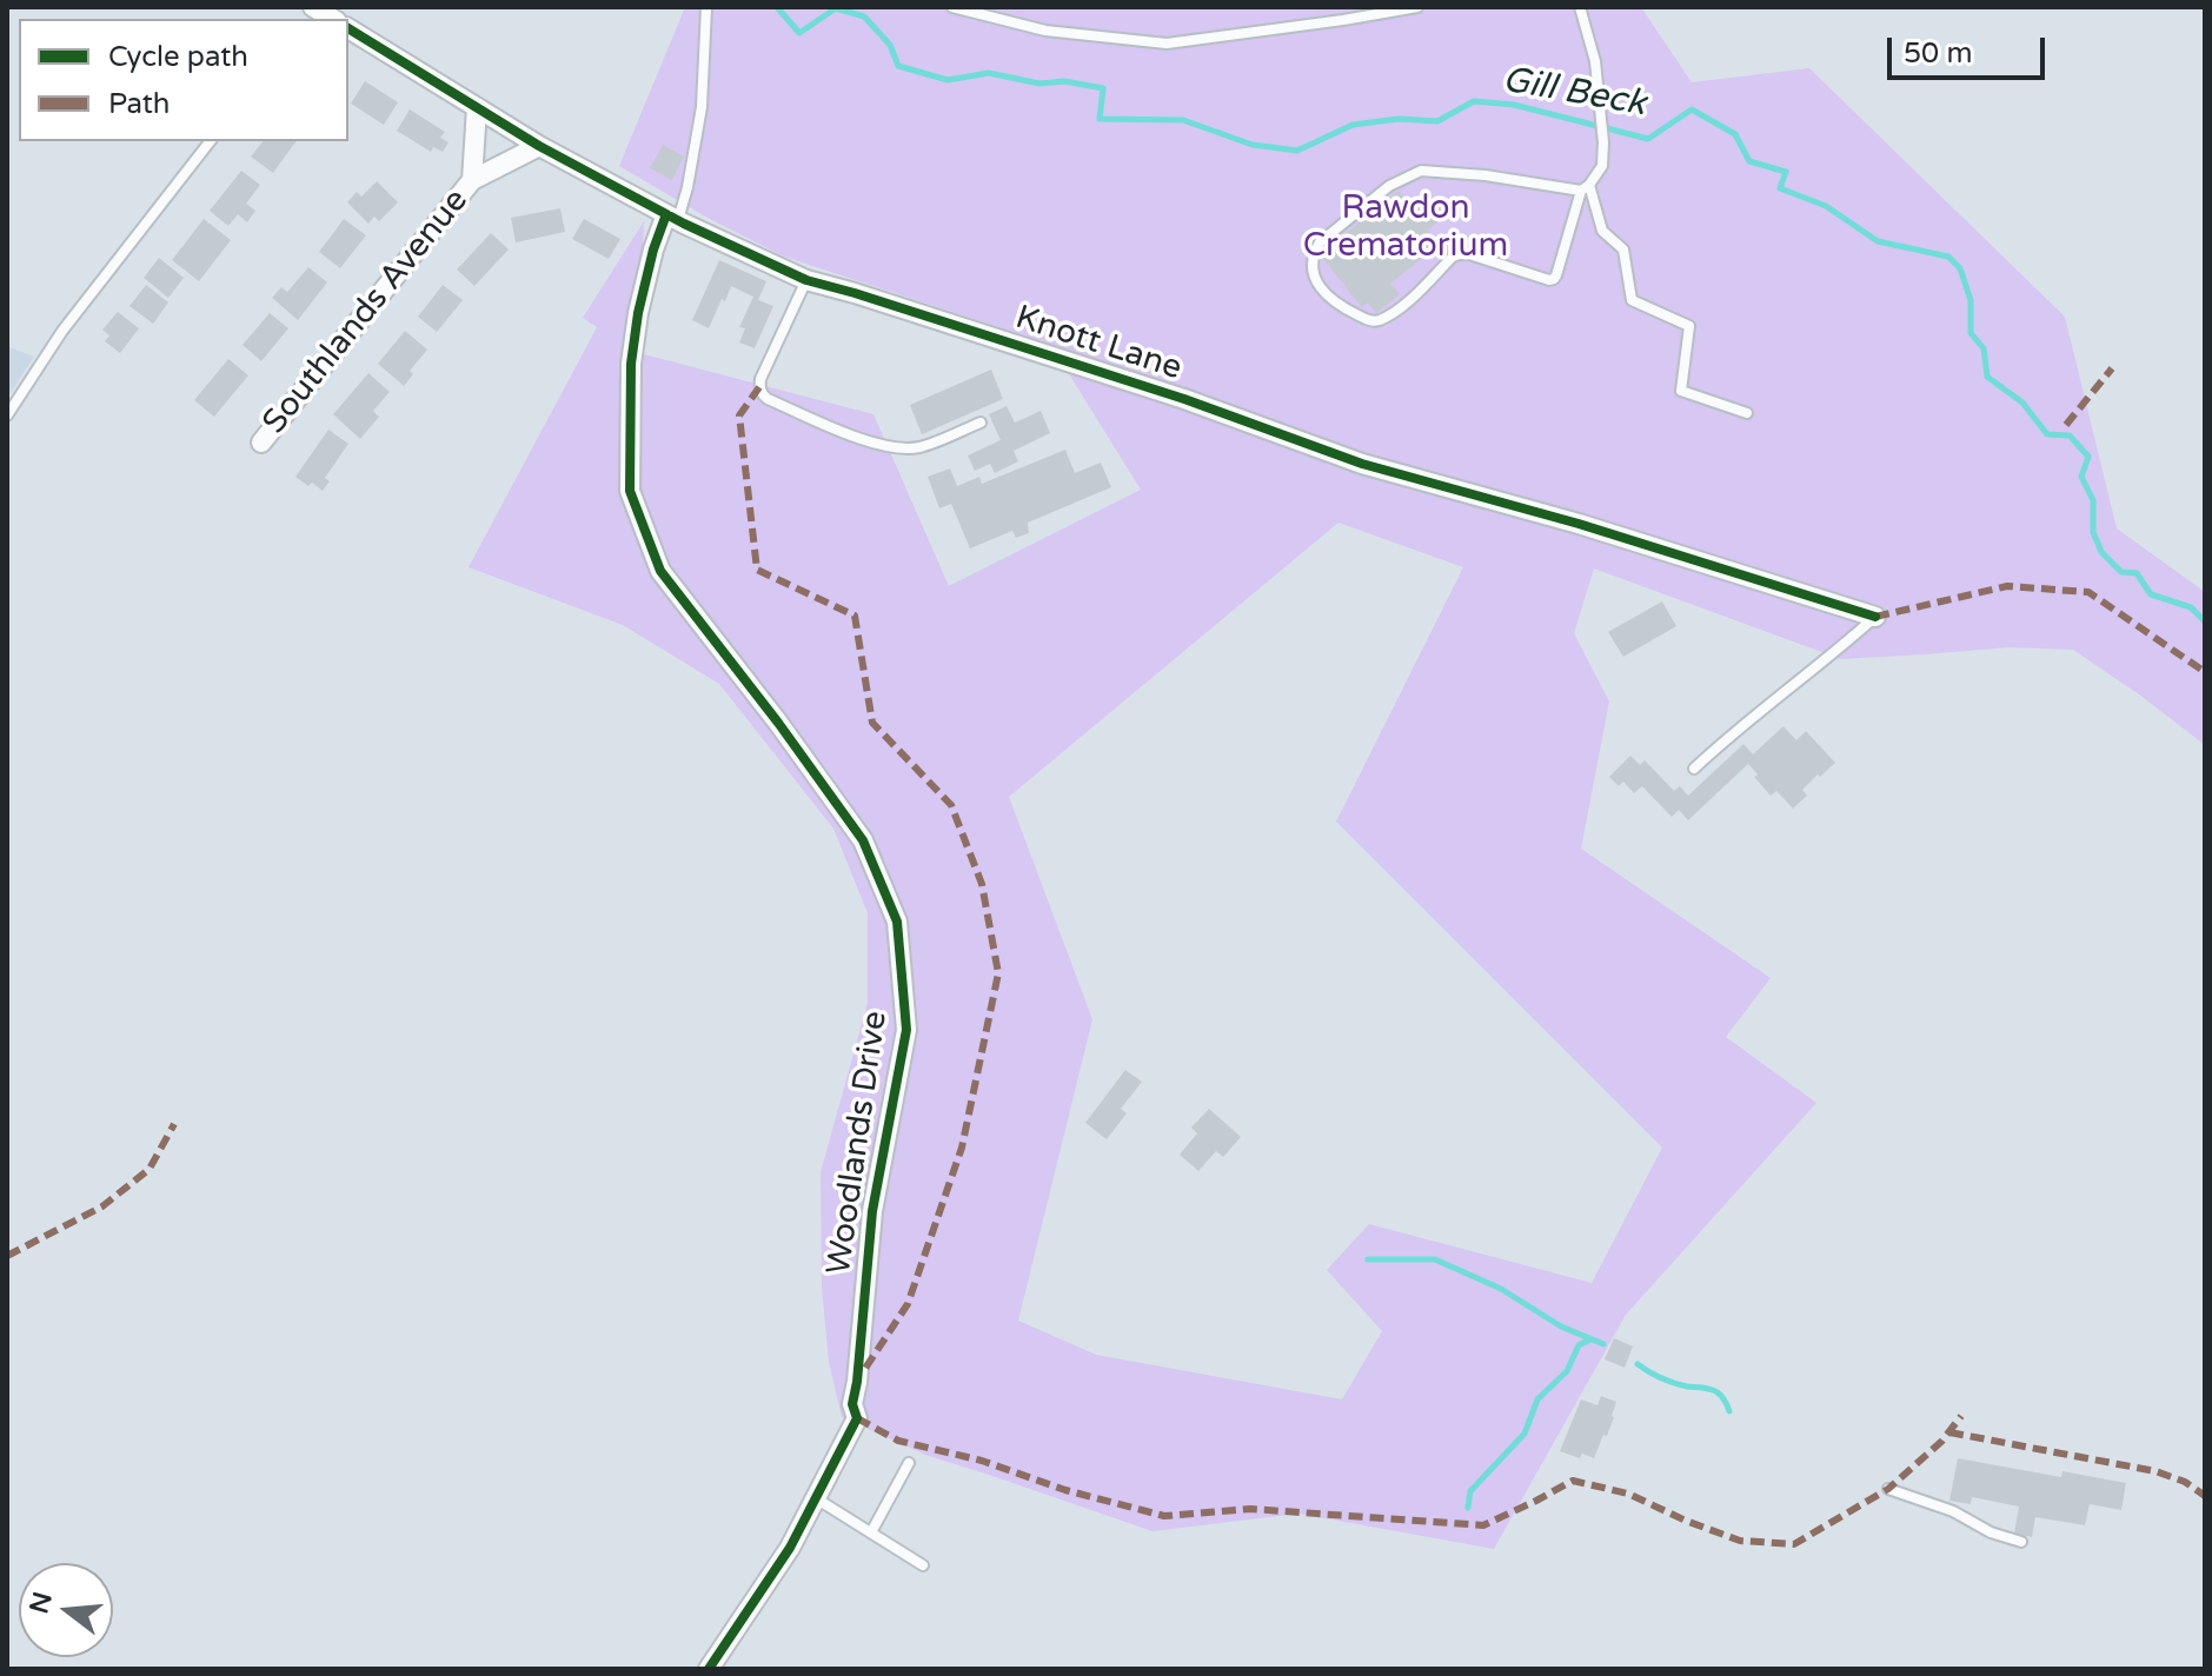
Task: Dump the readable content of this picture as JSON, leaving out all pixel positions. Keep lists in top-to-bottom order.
{
  "streets": {
    "street": ["Southlands Avenue", "Knott Lane", "Woodlands Drive"]
  },
  "crossings": [
    ["Southlands Avenue", "Knott Lane"],
    ["Knott Lane", "Woodlands Drive"]
  ],
  "water": ["Gill Beck"],
  "parks": ["Rawdon Crematorium"],
  "legend": ["Cycle path", "Path"],
  "scale_bar": "50 m",
  "north": "left"
}
